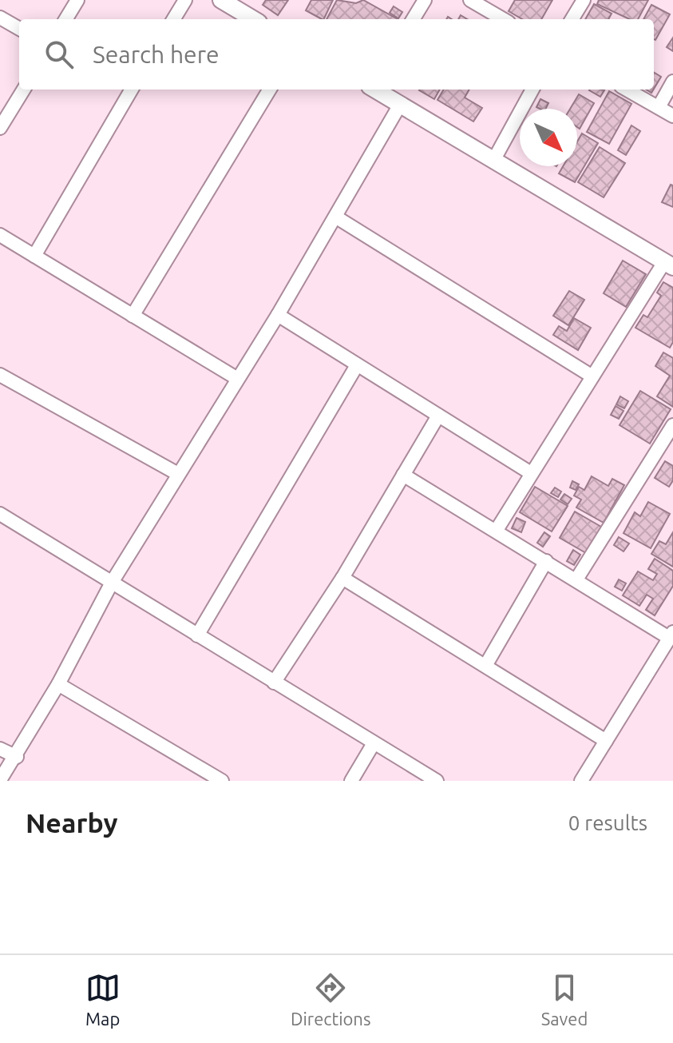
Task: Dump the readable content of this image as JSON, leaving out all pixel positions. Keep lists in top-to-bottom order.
{
  "north": "bottom right",
  "page": {
    "search": "Search here",
    "heading": ["Nearby", "0 results"],
    "nav": ["Map", "Directions", "Saved"]
  }
}
